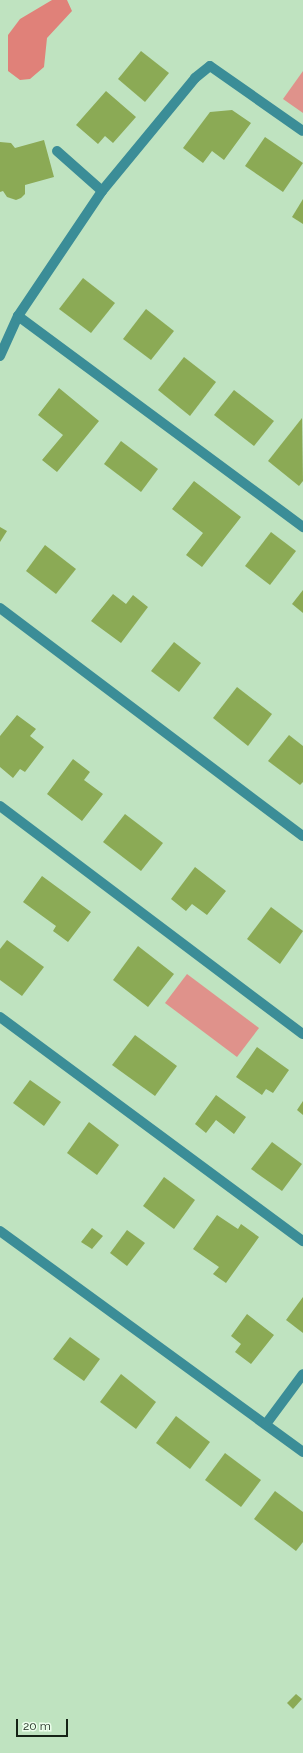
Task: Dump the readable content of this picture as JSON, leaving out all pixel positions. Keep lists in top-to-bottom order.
{
  "scale_bar": "20 m"
}
